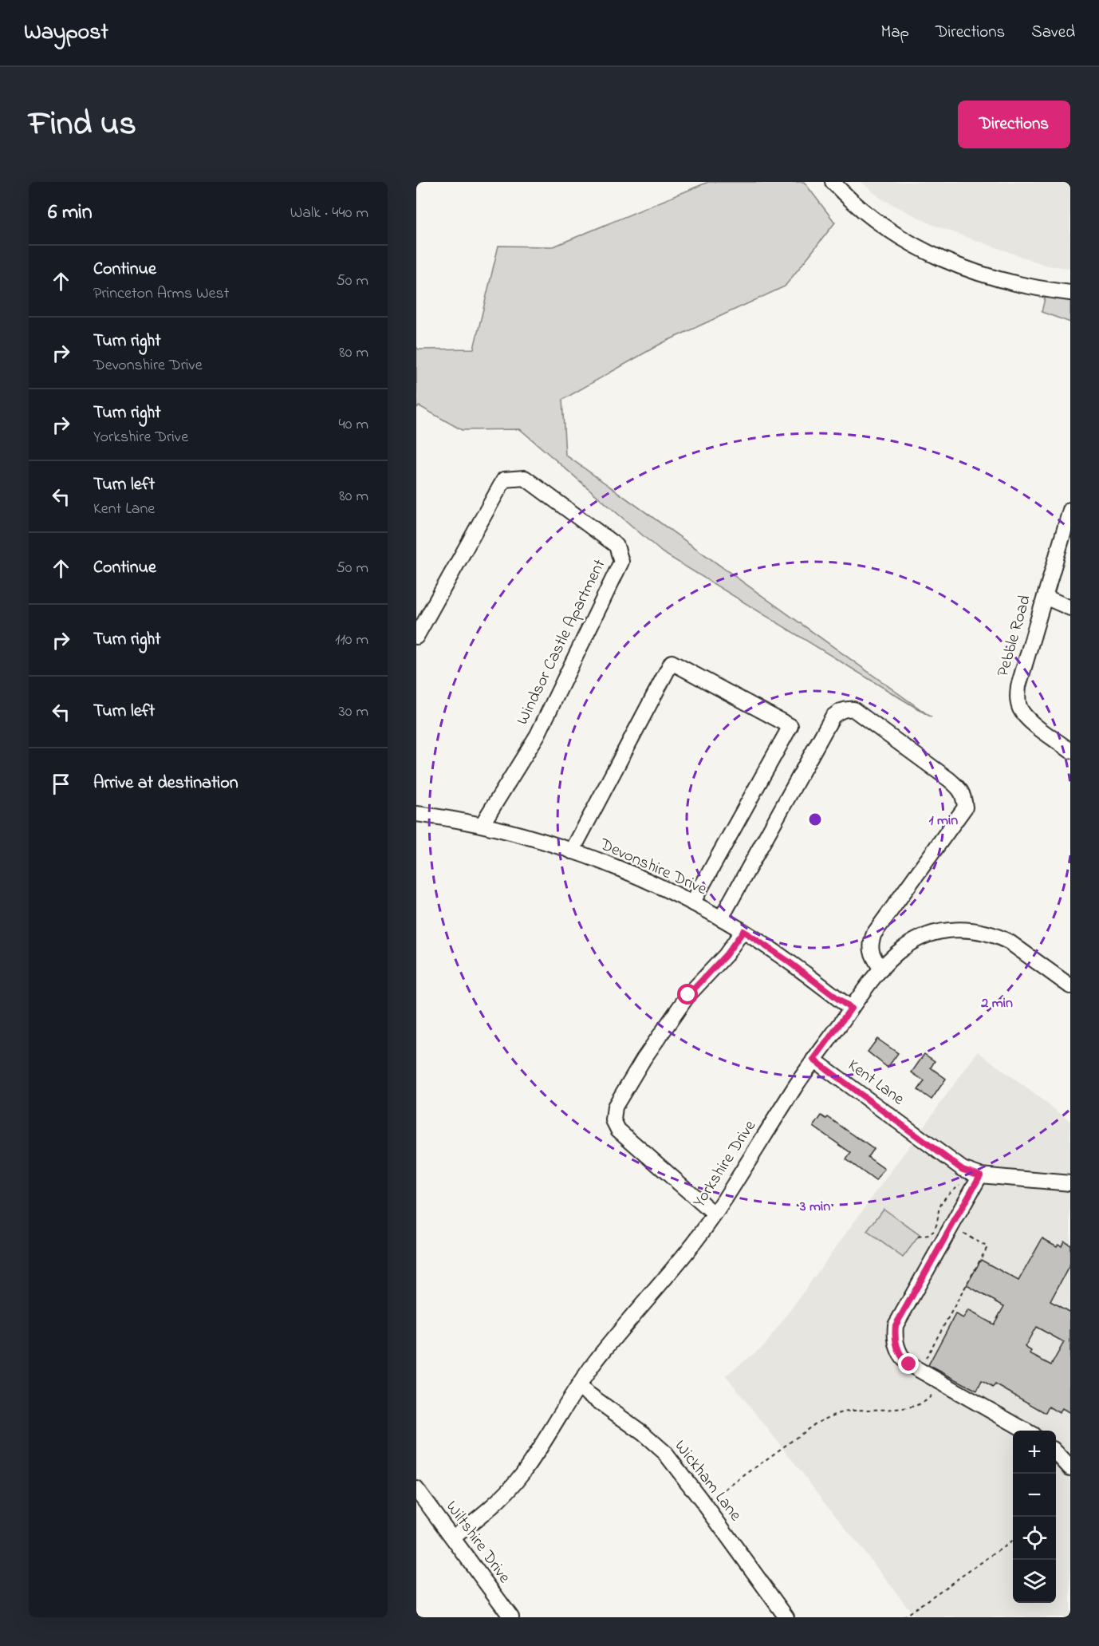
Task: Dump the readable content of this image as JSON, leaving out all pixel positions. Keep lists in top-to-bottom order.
{
  "streets": {
    "street": [
      "Pebble Road",
      "Windsor Castle Apartment",
      "Devonshire Drive",
      "Kent Lane",
      "Yorkshire Drive",
      "Wickham Lane",
      "Wiltshire Drive"
    ]
  },
  "crossings": [
    ["Windsor Castle Apartment", "Devonshire Drive"],
    ["Devonshire Drive", "Yorkshire Drive"],
    ["Kent Lane", "Yorkshire Drive"],
    ["Yorkshire Drive", "Wickham Lane"],
    ["Yorkshire Drive", "Wiltshire Drive"]
  ],
  "page": {
    "header": "Waypost",
    "nav": ["Map", "Directions", "Saved"],
    "title": "Find us",
    "buttons": "Directions",
    "heading": ["6 min", "Walk · 440 m"],
    "list": [
      ["Continue", "Princeton Arms West", "50 m"],
      ["Turn right", "Devonshire Drive", "80 m"],
      ["Turn right", "Yorkshire Drive", "40 m"],
      ["Turn left", "Kent Lane", "80 m"],
      ["Continue", "50 m"],
      ["Turn right", "110 m"],
      ["Turn left", "30 m"],
      "Arrive at destination"
    ],
    "map_buttons": ["+", "−"]
  },
  "rings": ["1 min", "2 min", "3 min"]
}
